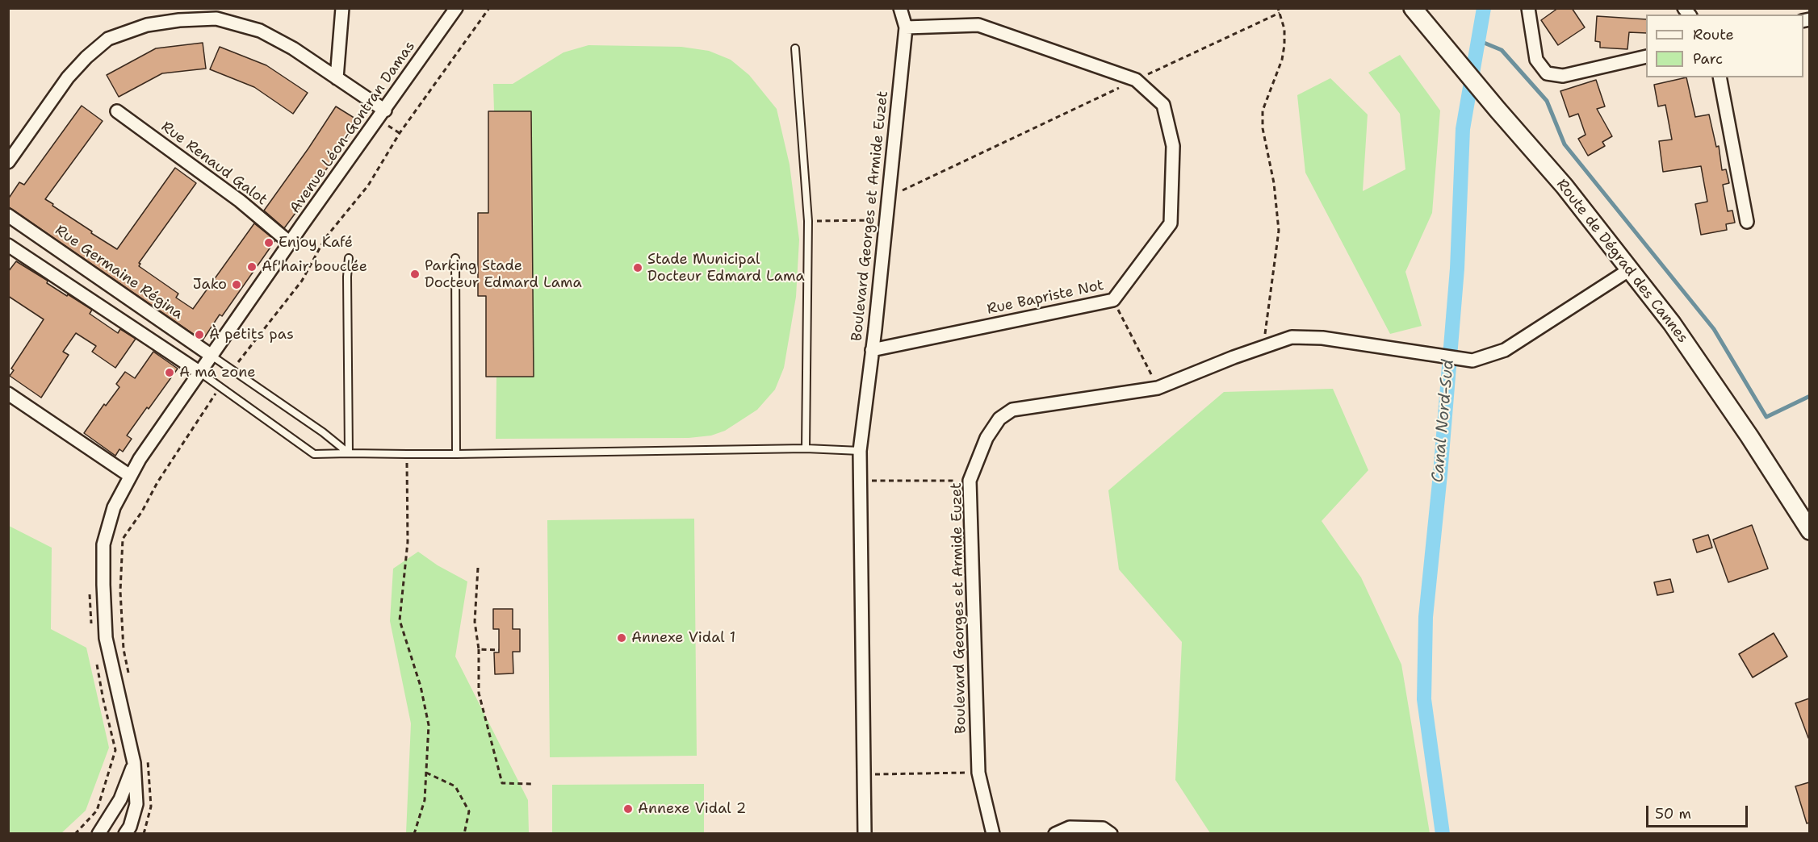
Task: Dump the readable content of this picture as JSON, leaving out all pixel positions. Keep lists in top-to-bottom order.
{
  "streets": {
    "street": [
      "Avenue Léon-Gontran Damas",
      "Rue Renaud Galot",
      "Boulevard Georges et Armide Euzet",
      "Route de Dégrad des Cannes",
      "Rue Germaine Régina",
      "Rue Bapriste Not"
    ]
  },
  "crossings": [
    ["Avenue Léon-Gontran Damas", "Rue Renaud Galot"],
    ["Avenue Léon-Gontran Damas", "Rue Germaine Régina"],
    ["Boulevard Georges et Armide Euzet", "Route de Dégrad des Cannes"],
    ["Boulevard Georges et Armide Euzet", "Rue Bapriste Not"]
  ],
  "water": ["Canal Nord-Sud"],
  "places": [
    "Enjoy Kafé",
    "Af'hair bouclée",
    "Stade Municipal Docteur Edmard Lama",
    "Parking Stade Docteur Edmard Lama",
    "Jako",
    "À petits pas",
    "A ma zone",
    "Annexe Vidal 1",
    "Annexe Vidal 2"
  ],
  "legend": ["Route", "Parc"],
  "scale_bar": "50 m"
}
